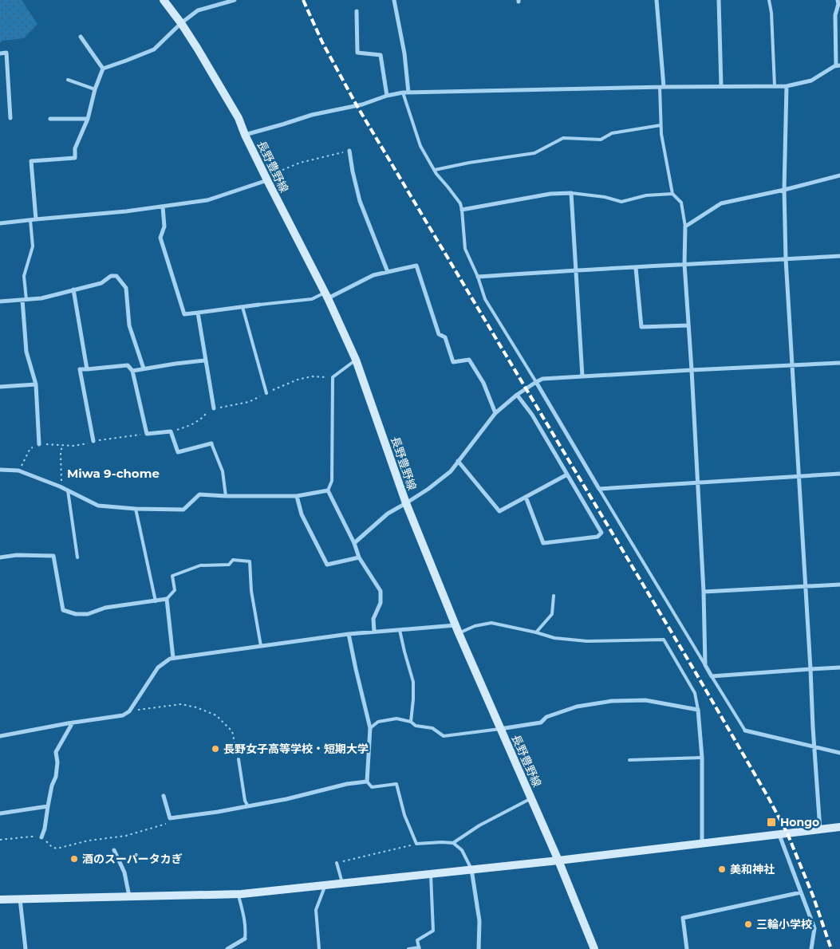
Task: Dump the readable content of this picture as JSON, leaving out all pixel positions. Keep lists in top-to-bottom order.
{
  "streets": {
    "main road": ["長野豊野線"]
  },
  "districts": ["Miwa 9-chome"],
  "places": {
    "other": [
      "長野女子高等学校・短期大学",
      "酒のスーパータカぎ",
      "美和神社",
      "三輪小学校"
    ],
    "transit": ["Hongo"]
  }
}
